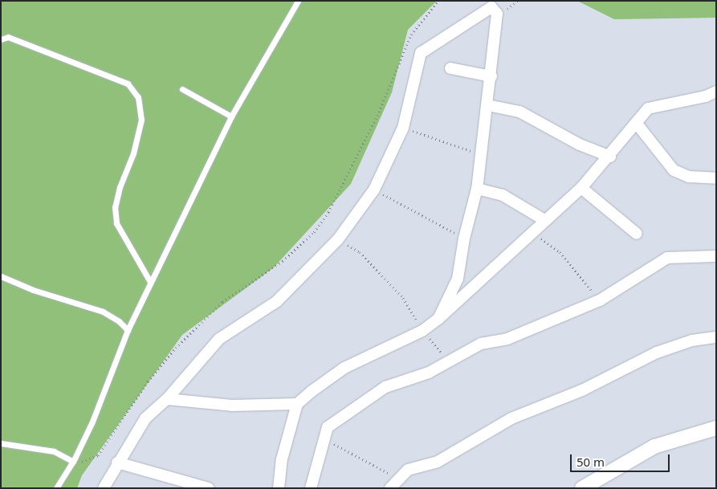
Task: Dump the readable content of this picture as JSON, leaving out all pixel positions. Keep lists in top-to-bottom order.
{
  "scale_bar": "50 m"
}
